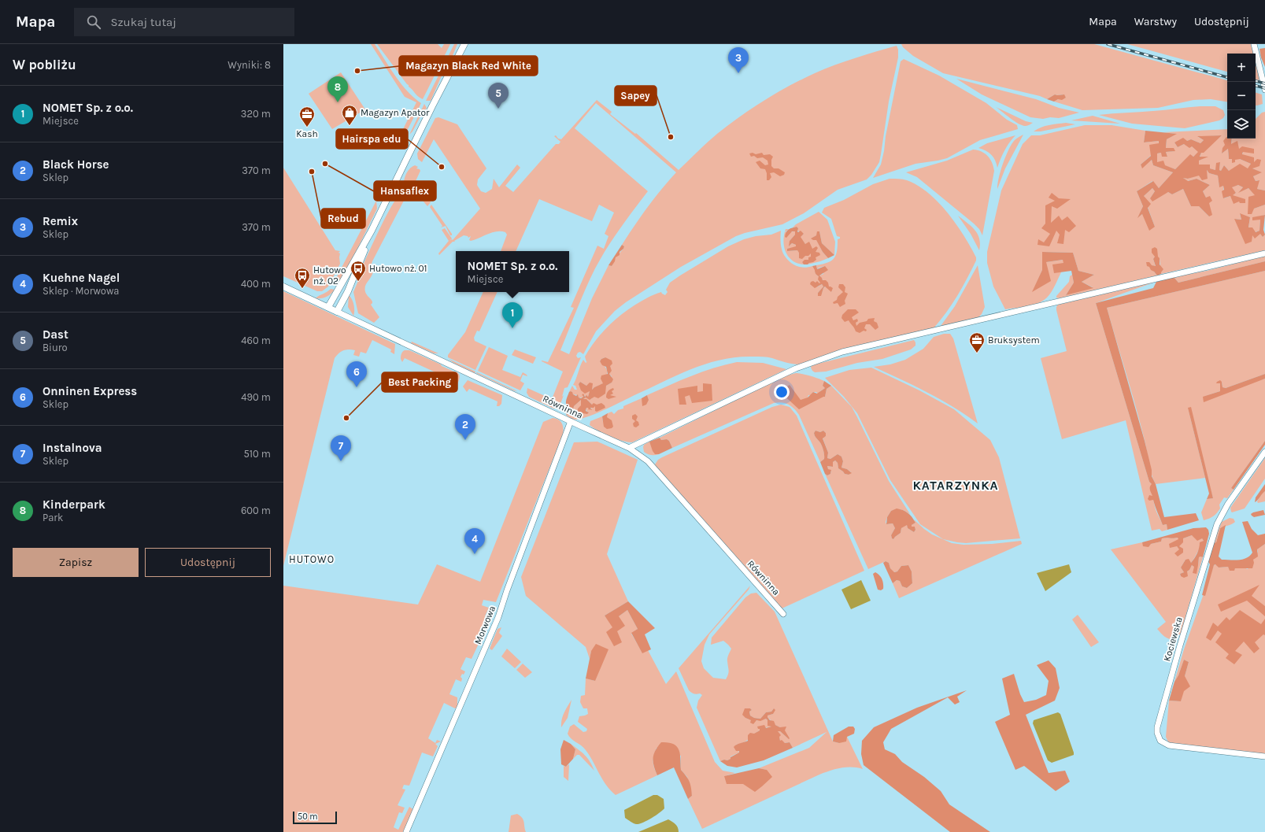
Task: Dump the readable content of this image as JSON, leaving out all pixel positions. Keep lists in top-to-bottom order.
{
  "streets": {
    "street": ["Równinna", "Morwowa", "Kociewska"]
  },
  "crossings": [
    ["Równinna", "Morwowa"]
  ],
  "districts": ["KATARZYNKA", "HUTOWO"],
  "places": {
    "other": [
      "Magazyn Black Red White",
      "Sapey",
      "Hansaflex",
      "Hairspa edu",
      "Rebud",
      "Best Packing"
    ],
    "shop": ["Magazyn Apator"],
    "office": ["Kash", "Bruksystem"],
    "bus stop": ["Hutowo nż. 01", "Hutowo nż. 02"]
  },
  "scale_bar": "50 m",
  "page": {
    "header": "Mapa",
    "search": "Szukaj tutaj",
    "nav": ["Mapa", "Warstwy", "Udostępnij"],
    "heading": ["W pobliżu", "Wyniki: 8"],
    "pins": [
      "3",
      "8",
      "5",
      "1",
      "6",
      "2",
      "7",
      "4"
    ],
    "map_buttons": ["+", "−"],
    "list": [
      {
        "mark": "1",
        "name": "NOMET Sp. z o.o.",
        "note": "Miejsce",
        "value": "320 m"
      },
      {
        "mark": "2",
        "name": "Black Horse",
        "note": "Sklep",
        "value": "370 m"
      },
      {
        "mark": "3",
        "name": "Remix",
        "note": "Sklep",
        "value": "370 m"
      },
      {
        "mark": "4",
        "name": "Kuehne Nagel",
        "note": "Sklep · Morwowa",
        "value": "400 m"
      },
      {
        "mark": "5",
        "name": "Dast",
        "note": "Biuro",
        "value": "460 m"
      },
      {
        "mark": "6",
        "name": "Onninen Express",
        "note": "Sklep",
        "value": "490 m"
      },
      {
        "mark": "7",
        "name": "Instalnova",
        "note": "Sklep",
        "value": "510 m"
      },
      {
        "mark": "8",
        "name": "Kinderpark",
        "note": "Park",
        "value": "600 m"
      }
    ],
    "popup": ["NOMET Sp. z o.o.", "Miejsce"],
    "buttons": ["Zapisz", "Udostępnij"],
    "scale": "50 m"
  }
}
